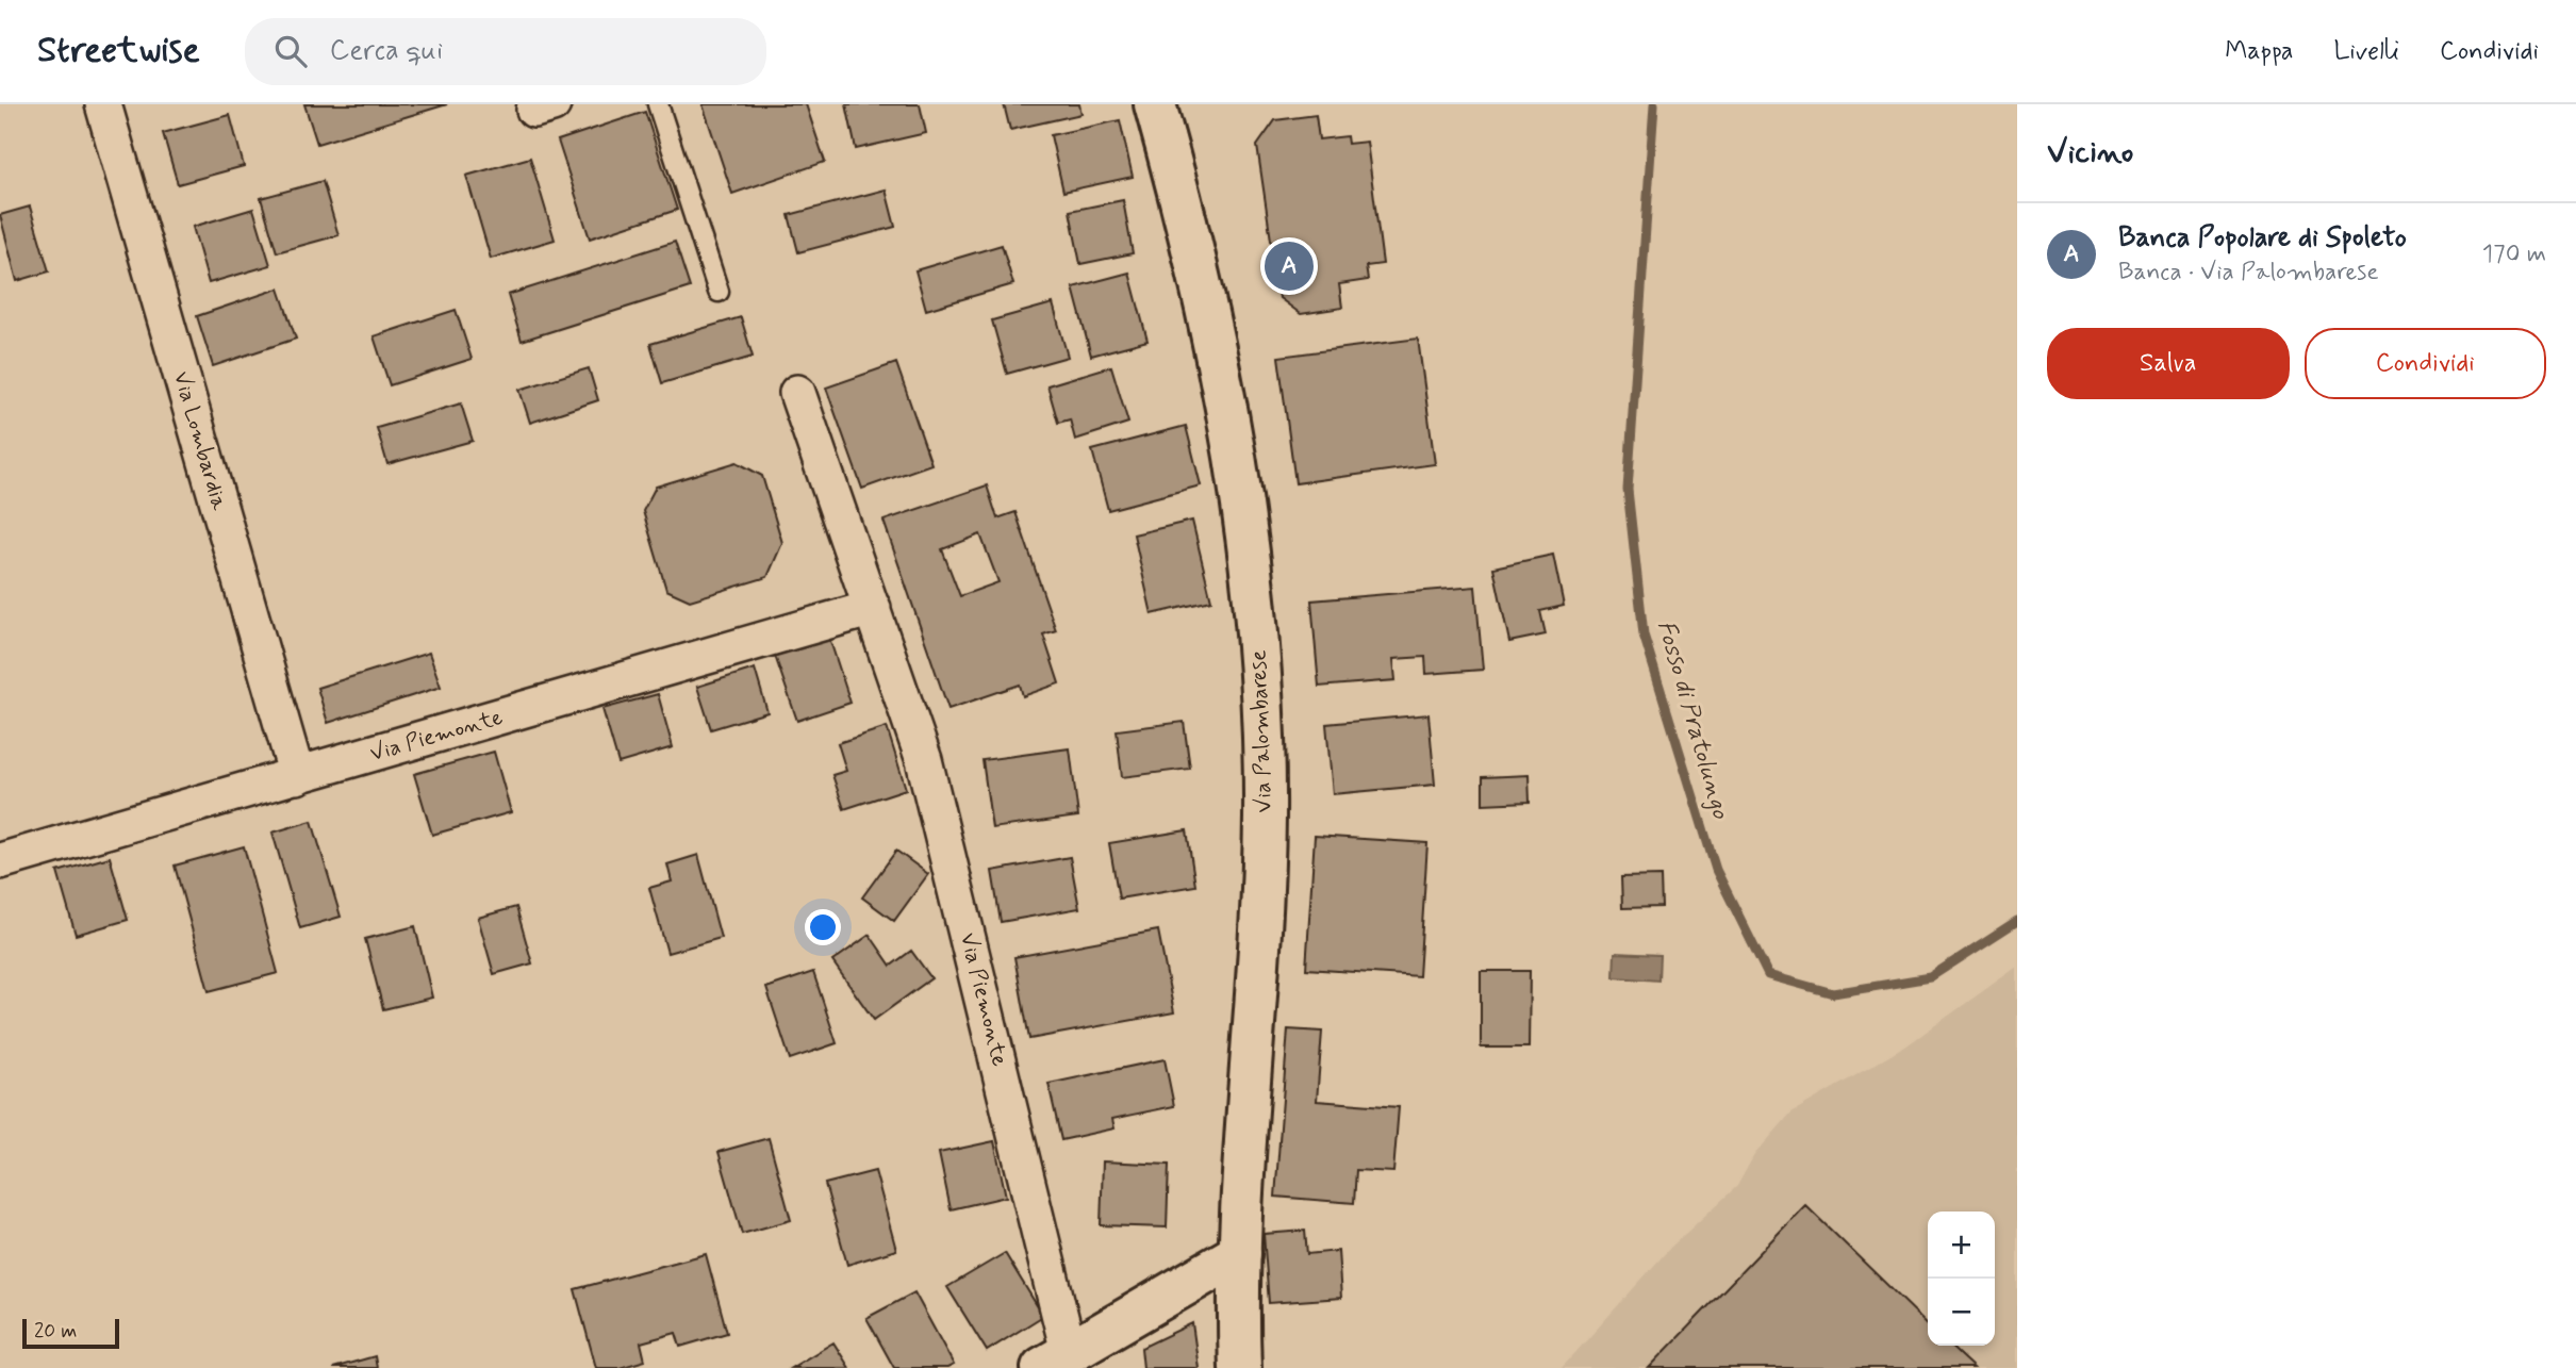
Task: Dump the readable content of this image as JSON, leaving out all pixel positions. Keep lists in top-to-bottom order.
{
  "streets": {
    "main road": ["Via Palombarese"],
    "street": ["Via Lombardia", "Via Piemonte"]
  },
  "crossings": [
    ["Via Lombardia", "Via Piemonte"]
  ],
  "water": ["Fosso di Pratolungo"],
  "scale_bar": "20 m",
  "page": {
    "header": "Streetwise",
    "search": "Cerca qui",
    "nav": ["Mappa", "Livelli", "Condividi"],
    "heading": "Vicino",
    "list": [
      {
        "mark": "A",
        "name": "Banca Popolare di Spoleto",
        "note": "Banca · Via Palombarese",
        "value": "170 m"
      }
    ],
    "pins": "A",
    "buttons": ["Salva", "Condividi"],
    "map_buttons": ["+", "−"],
    "scale": "20 m"
  }
}
